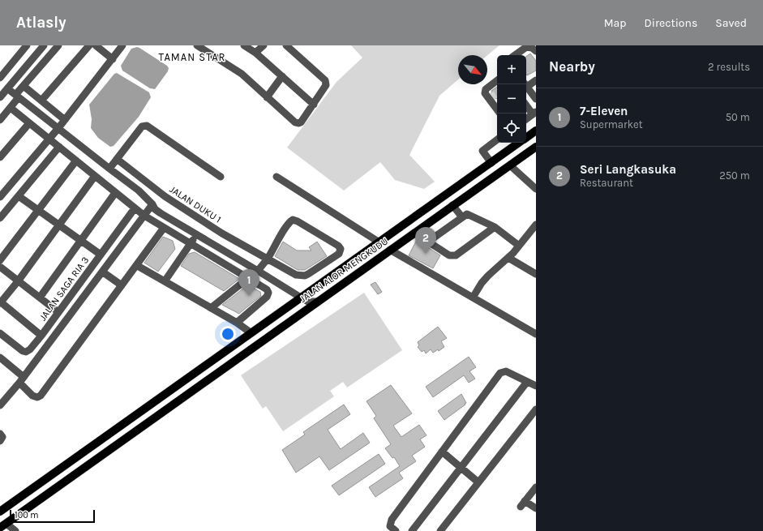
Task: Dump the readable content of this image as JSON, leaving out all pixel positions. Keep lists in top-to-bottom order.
{
  "streets": {
    "main road": ["JALAN ALOR MENGKUDU"],
    "street": ["JALAN DUKU 1", "JALAN SAGA RIA 3"]
  },
  "districts": ["TAMAN STAR"],
  "scale_bar": "100 m",
  "north": "bottom right",
  "page": {
    "header": "Atlasly",
    "nav": ["Map", "Directions", "Saved"],
    "heading": ["Nearby", "2 results"],
    "map_buttons": ["+", "−"],
    "list": [
      {
        "mark": "1",
        "name": "7-Eleven",
        "note": "Supermarket",
        "value": "50 m"
      },
      {
        "mark": "2",
        "name": "Seri Langkasuka",
        "note": "Restaurant",
        "value": "250 m"
      }
    ],
    "pins": ["2", "1"],
    "scale": "100 m"
  }
}
